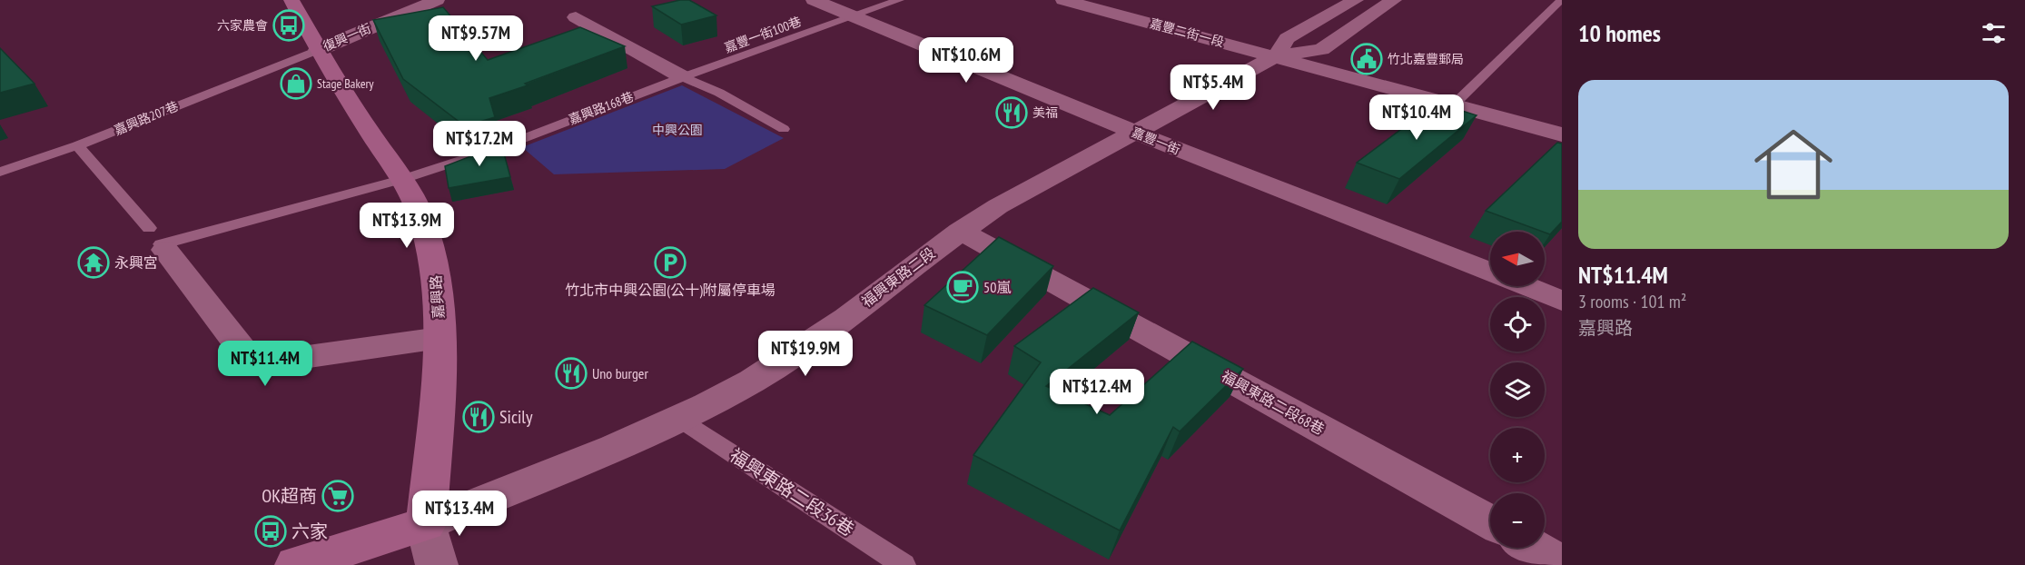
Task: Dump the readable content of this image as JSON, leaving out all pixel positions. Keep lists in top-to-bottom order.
{
  "streets": {
    "street": [
      "嘉豐二街一段",
      "復興一街",
      "嘉豐一街",
      "福興東路二段",
      "嘉興路",
      "福興東路二段68巷"
    ],
    "lane": [
      "嘉豐一街100巷",
      "嘉興路168巷",
      "嘉興路207巷",
      "福興東路二段36巷"
    ]
  },
  "crossings": [
    ["嘉豐二街一段", "福興東路二段"],
    ["嘉豐一街100巷", "嘉興路168巷"],
    ["嘉豐一街100巷", "嘉豐一街"],
    ["復興一街", "嘉興路207巷"],
    ["復興一街", "嘉興路"],
    ["嘉興路168巷", "嘉興路"],
    ["嘉興路207巷", "嘉興路"],
    ["嘉豐一街", "福興東路二段"],
    ["福興東路二段", "嘉興路"],
    ["福興東路二段", "福興東路二段68巷"],
    ["福興東路二段", "福興東路二段36巷"]
  ],
  "parks": ["中興公園"],
  "places": {
    "bus stop": ["六家農會", "六家"],
    "public building": ["竹北嘉豐郵局"],
    "shop": ["Stage Bakery"],
    "restaurant": ["美福", "Uno burger", "Sicily"],
    "temple": ["永興宮"],
    "parking": ["竹北市中興公園(公十)附屬停車場"],
    "cafe": ["50嵐"],
    "supermarket": ["OK超商"]
  },
  "north": "left",
  "page": {
    "heading": "10 homes",
    "price": [
      "NT$9.57M",
      "NT$10.6M",
      "NT$5.4M",
      "NT$10.4M",
      "NT$17.2M",
      "NT$13.9M",
      "NT$19.9M",
      "NT$11.4M",
      "NT$12.4M",
      "NT$13.4M"
    ],
    "list": [
      {
        "name": "NT$11.4M",
        "note": "3 rooms · 101 m² · 嘉興路"
      }
    ],
    "map_buttons": ["+", "−"]
  }
}
